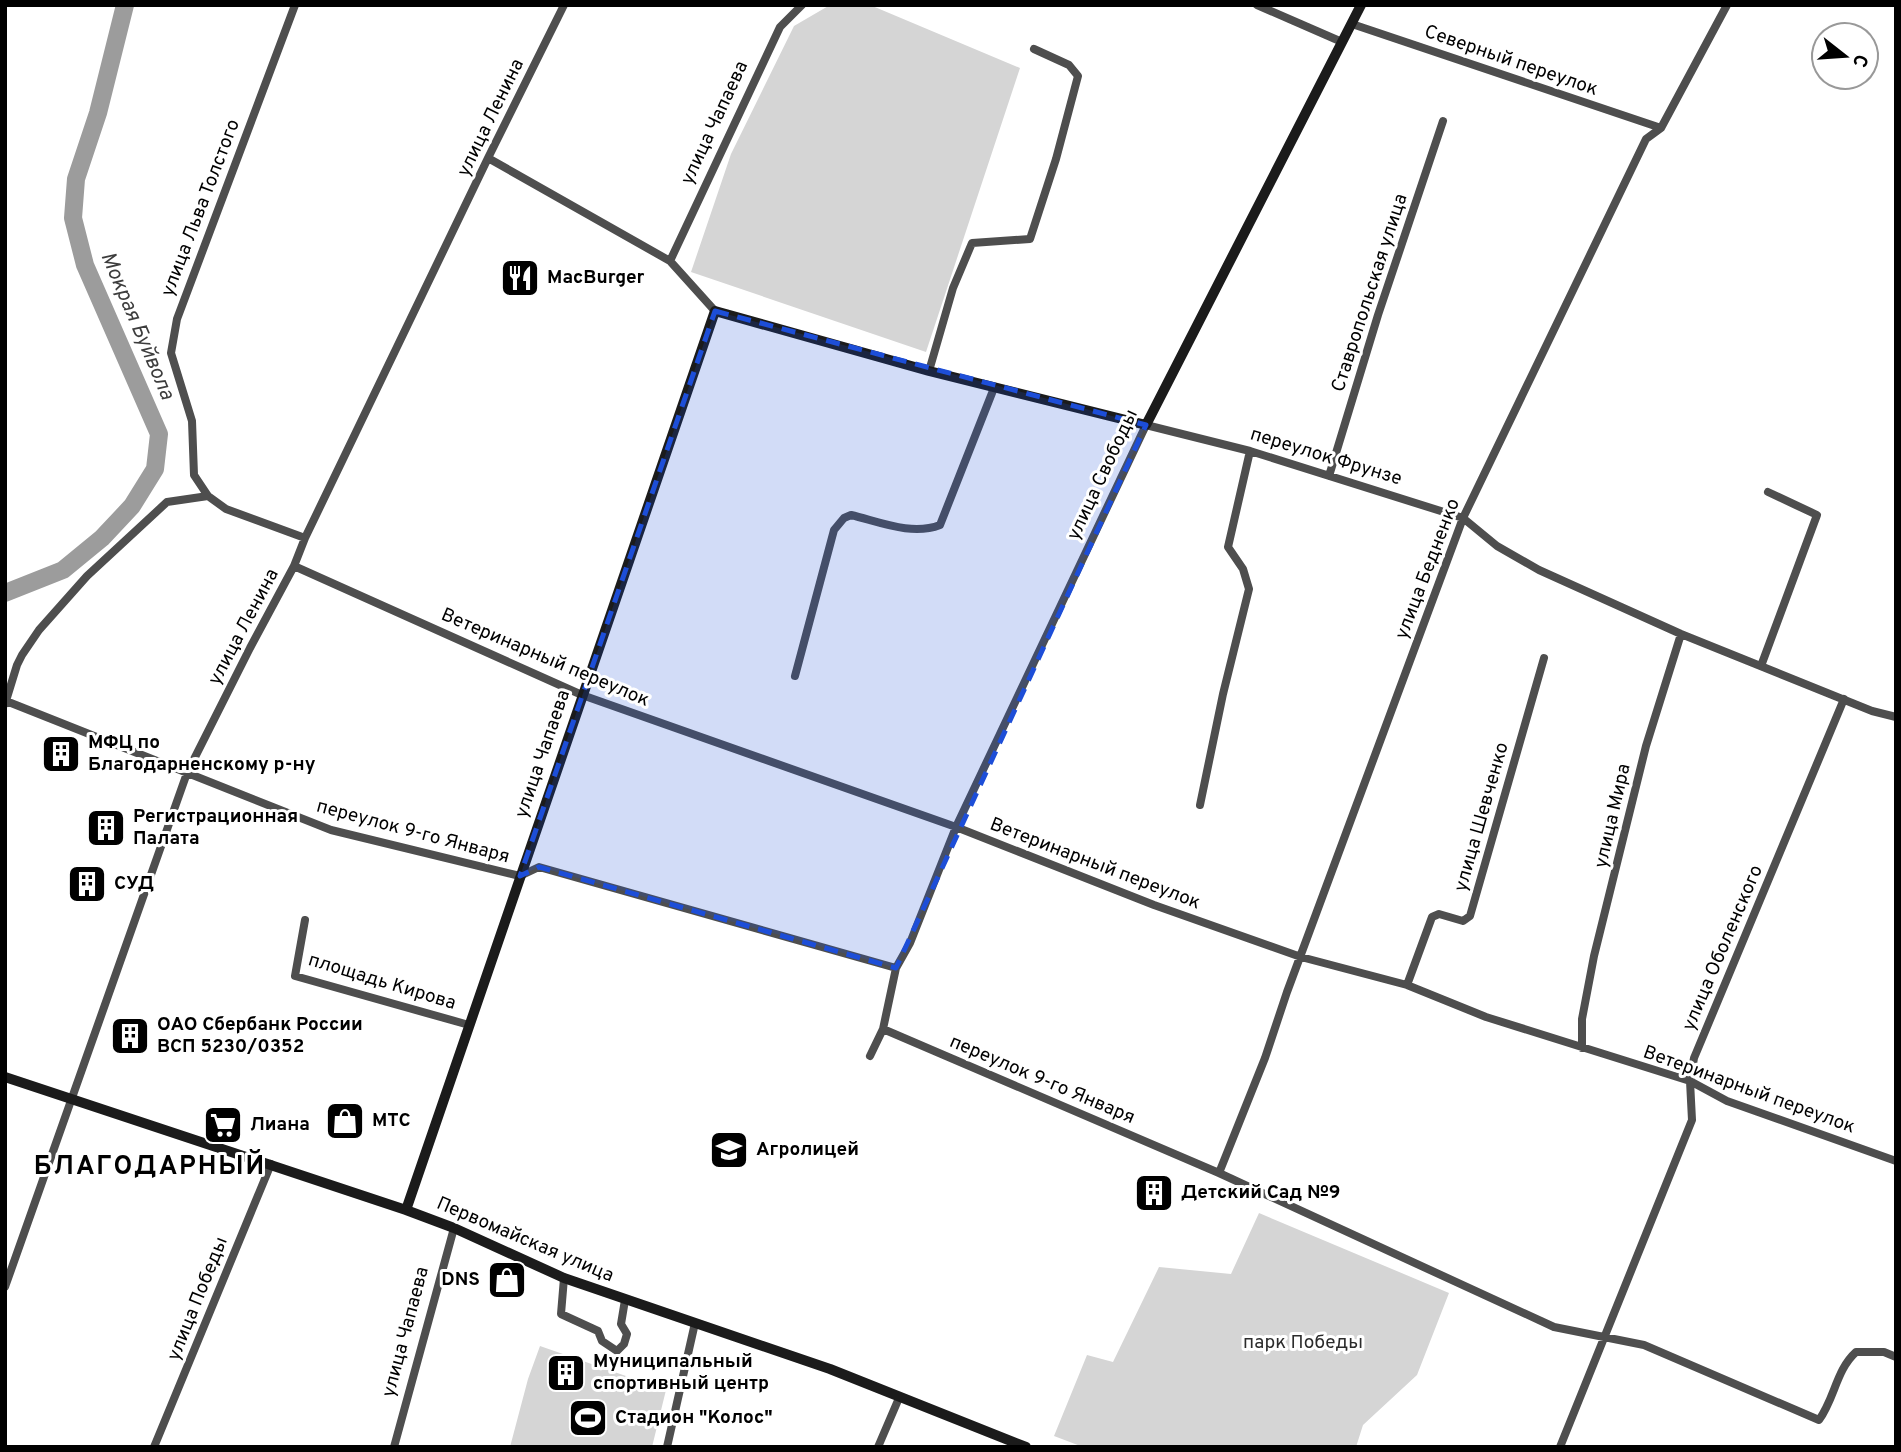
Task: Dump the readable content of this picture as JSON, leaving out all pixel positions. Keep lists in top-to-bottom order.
{
  "streets": {
    "main road": [
      "улица Чапаева",
      "переулок Фрунзе",
      "улица Свободы",
      "Первомайская улица"
    ],
    "street": [
      "Северный переулок",
      "улица Ленина",
      "улица Льва Толстого",
      "Ставропольская улица",
      "улица Бедненко",
      "Ветеринарный переулок",
      "улица Мира",
      "улица Шевченко",
      "переулок 9-го Января",
      "улица Оболенского",
      "площадь Кирова",
      "улица Победы"
    ]
  },
  "crossings": [
    ["Северный переулок", "улица Свободы"],
    ["Северный переулок", "улица Бедненко"],
    ["улица Ленина", "Ветеринарный переулок"],
    ["улица Ленина", "переулок 9-го Января"],
    ["улица Ленина", "Первомайская улица"],
    ["улица Чапаева", "переулок Фрунзе"],
    ["улица Чапаева", "Ветеринарный переулок"],
    ["улица Чапаева", "переулок 9-го Января"],
    ["улица Чапаева", "площадь Кирова"],
    ["улица Чапаева", "Первомайская улица"],
    ["Ставропольская улица", "переулок Фрунзе"],
    ["переулок Фрунзе", "улица Свободы"],
    ["переулок Фрунзе", "улица Бедненко"],
    ["переулок Фрунзе", "улица Мира"],
    ["переулок Фрунзе", "улица Оболенского"],
    ["улица Свободы", "Ветеринарный переулок"],
    ["улица Свободы", "переулок 9-го Января"],
    ["улица Бедненко", "Ветеринарный переулок"],
    ["улица Бедненко", "переулок 9-го Января"],
    ["Ветеринарный переулок", "улица Мира"],
    ["Ветеринарный переулок", "улица Шевченко"],
    ["Ветеринарный переулок", "улица Оболенского"],
    ["переулок 9-го Января", "улица Оболенского"],
    ["Первомайская улица", "улица Победы"]
  ],
  "districts": ["БЛАГОДАРНЫЙ"],
  "water": ["Мокрая Буйвола"],
  "parks": ["парк Победы"],
  "places": {
    "restaurant": ["MacBurger"],
    "building": [
      "МФЦ по Благодарненскому р-ну",
      "Регистрационная Палата",
      "СУД",
      "ОАО Сбербанк России ВСП 5230/0352",
      "Детский Сад №9",
      "Муниципальный спортивный центр"
    ],
    "shop": ["МТС", "DNS"],
    "supermarket": ["Лиана"],
    "school or university": ["Агролицей"],
    "sports": ["Стадион \"Колос\""]
  },
  "north": "right"
}
